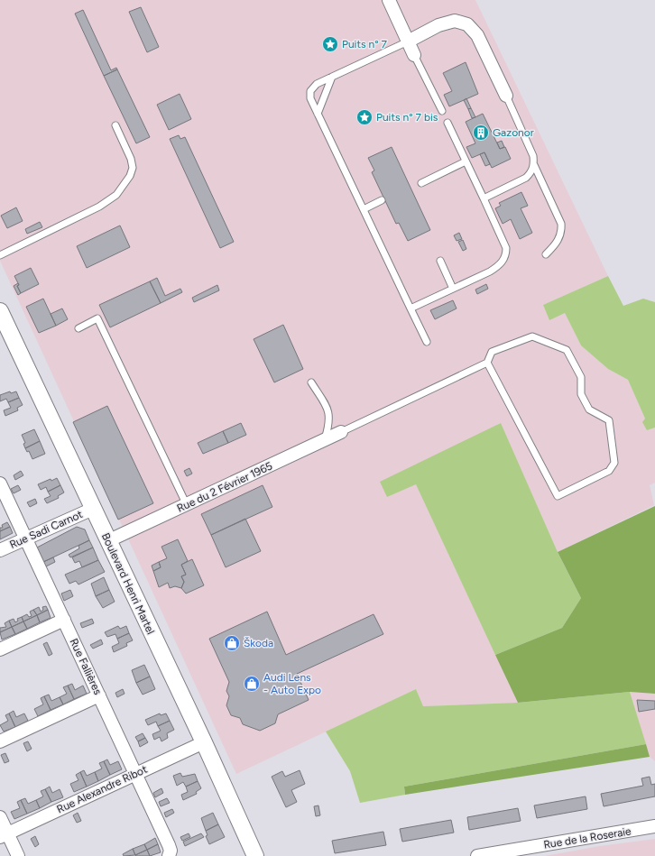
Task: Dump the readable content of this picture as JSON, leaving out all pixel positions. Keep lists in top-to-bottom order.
{
  "streets": {
    "street": [
      "Rue du 2 Février 1965",
      "Rue Sadi Carnot",
      "Boulevard Henri Martel",
      "Rue Fallières",
      "Rue Alexandre Ribot",
      "Rue de la Roseraie"
    ]
  },
  "crossings": [
    ["Rue du 2 Février 1965", "Boulevard Henri Martel"],
    ["Rue Sadi Carnot", "Boulevard Henri Martel"],
    ["Rue Sadi Carnot", "Rue Fallières"],
    ["Boulevard Henri Martel", "Rue Alexandre Ribot"],
    ["Rue Fallières", "Rue Alexandre Ribot"]
  ],
  "places": {
    "place": ["Puits n° 7", "Puits n° 7 bis"],
    "building": ["Gazonor"],
    "shop": ["Škoda", "Audi Lens - Auto Expo"]
  }
}
